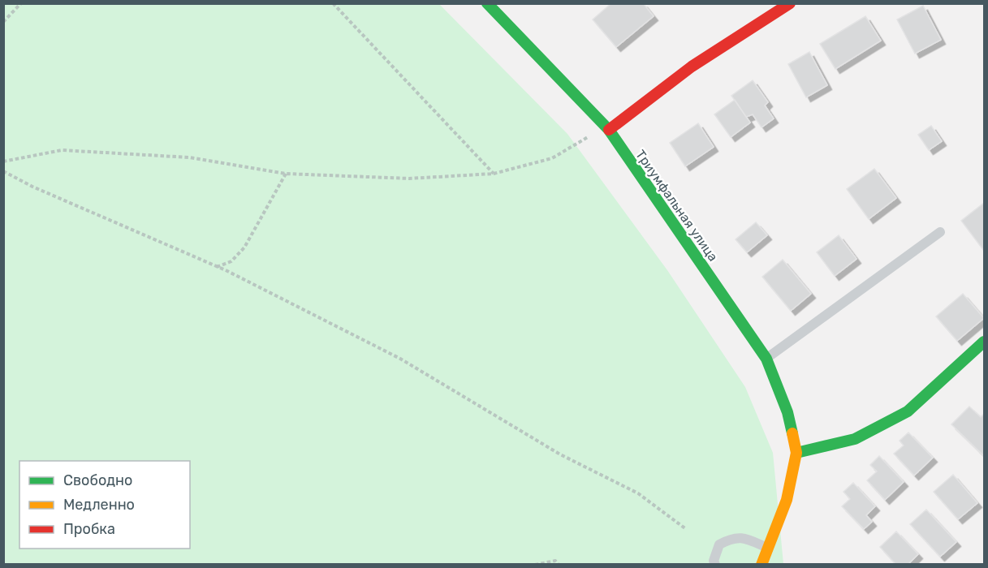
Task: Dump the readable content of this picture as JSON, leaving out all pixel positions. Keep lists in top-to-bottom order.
{
  "streets": {
    "street": ["Триумфальная улица"]
  },
  "legend": ["Свободно", "Медленно", "Пробка"]
}
